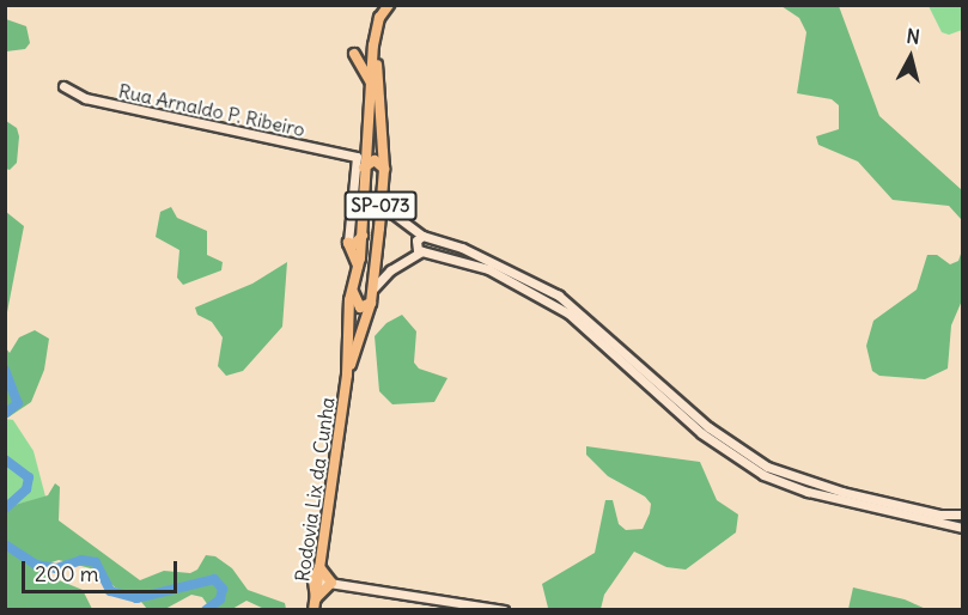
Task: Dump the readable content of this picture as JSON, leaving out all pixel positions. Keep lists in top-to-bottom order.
{
  "streets": {
    "main road": ["Rua Arnaldo P. Ribeiro", "SP-073", "Rodovia Lix da Cunha"]
  },
  "scale_bar": "200 m",
  "north": "top"
}
